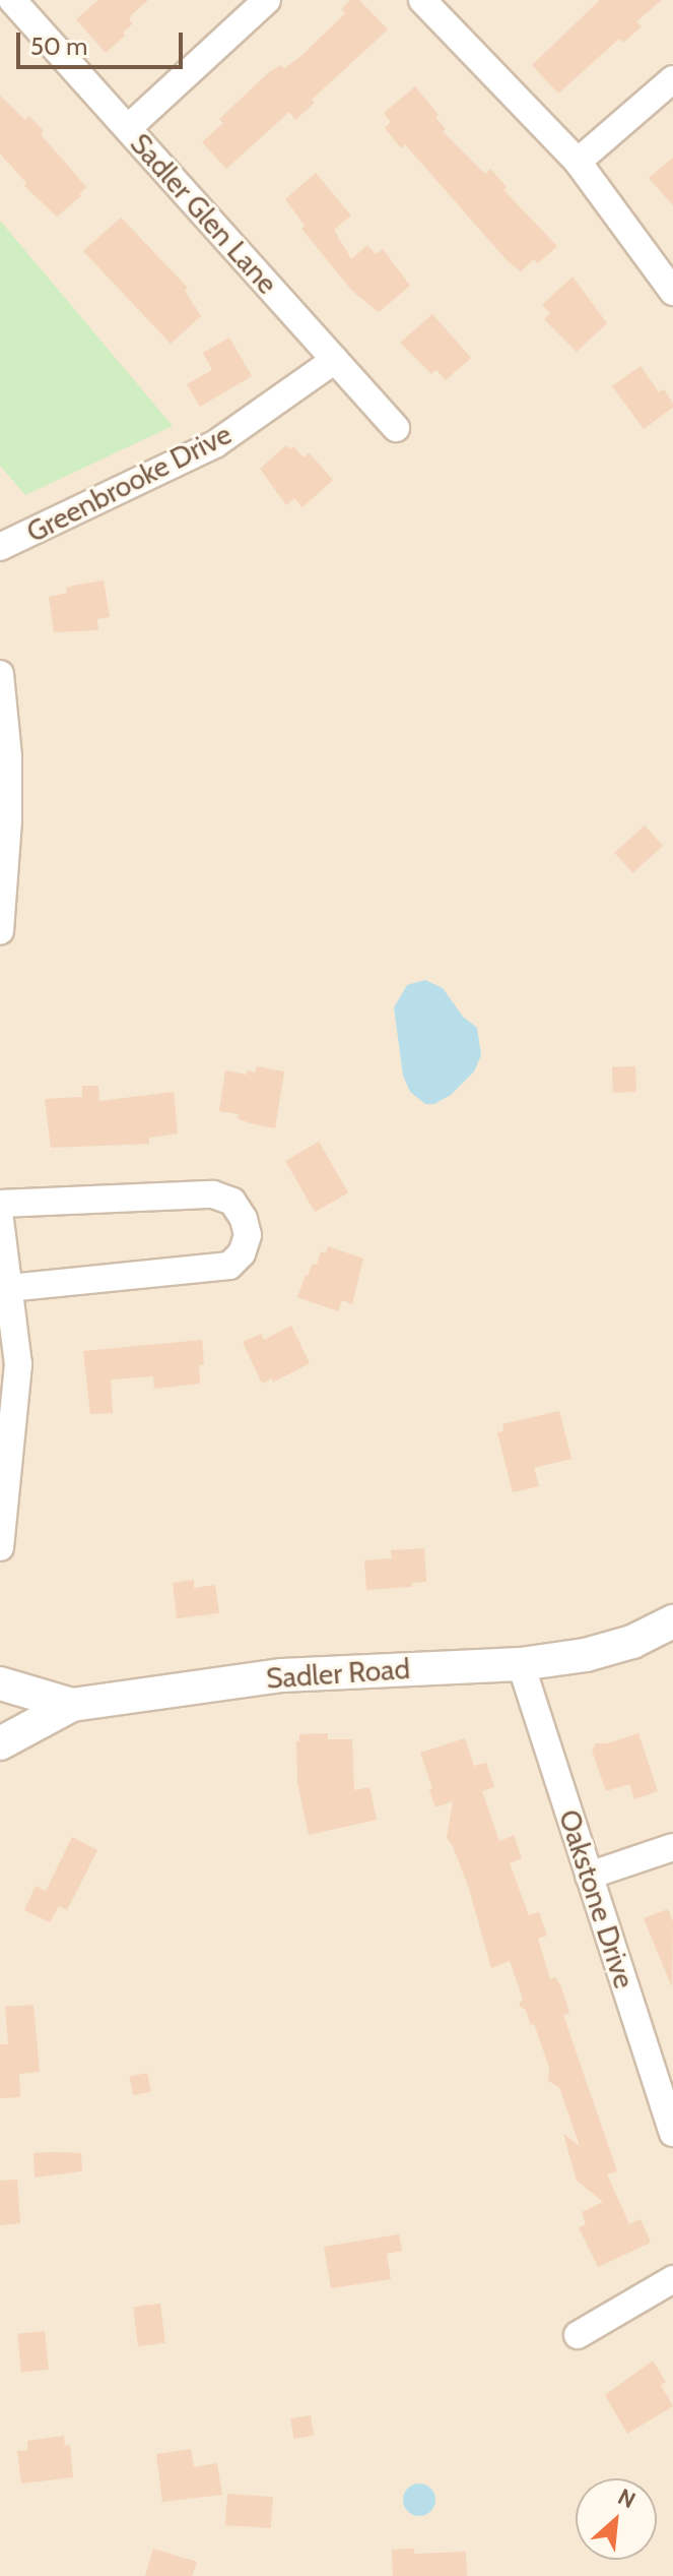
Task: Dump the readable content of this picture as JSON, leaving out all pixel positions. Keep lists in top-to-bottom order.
{
  "streets": {
    "street": [
      "Sadler Glen Lane",
      "Greenbrooke Drive",
      "Sadler Road",
      "Oakstone Drive"
    ]
  },
  "crossings": [
    ["Sadler Glen Lane", "Greenbrooke Drive"],
    ["Sadler Road", "Oakstone Drive"]
  ],
  "scale_bar": "50 m",
  "north": "top right"
}
